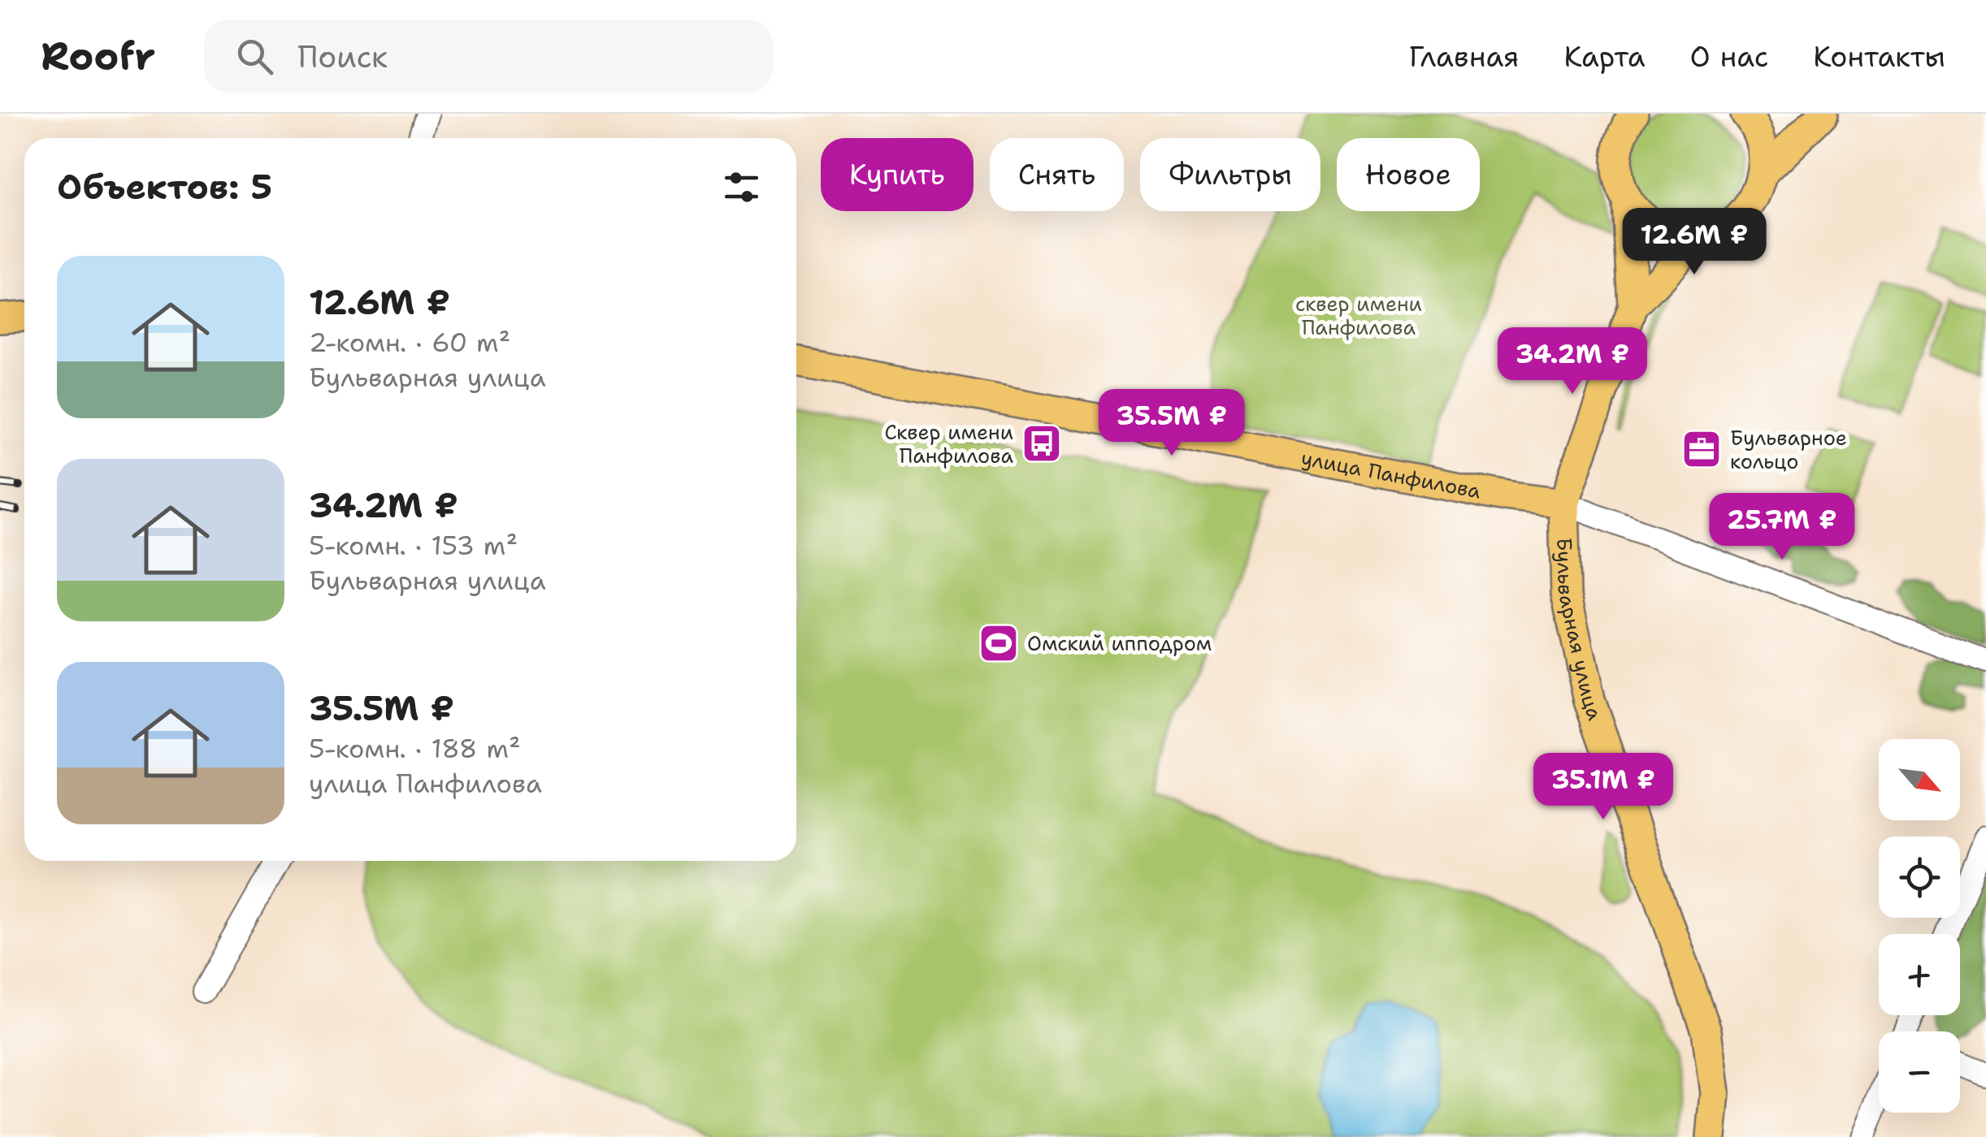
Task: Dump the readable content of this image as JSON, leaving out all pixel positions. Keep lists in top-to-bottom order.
{
  "streets": {
    "main road": ["улица Панфилова", "Бульварная улица"]
  },
  "crossings": [
    ["улица Панфилова", "Бульварная улица"]
  ],
  "parks": ["сквер имени Панфилова"],
  "places": {
    "bus stop": ["Сквер имени Панфилова"],
    "office": ["Бульварное кольцо"],
    "sports": ["Омский ипподром"]
  },
  "north": "bottom right",
  "page": {
    "header": "Roofr",
    "search": "Поиск",
    "nav": [
      "Главная",
      "Карта",
      "О нас",
      "Контакты"
    ],
    "chip": [
      "Купить",
      "Снять",
      "Фильтры",
      "Новое"
    ],
    "heading": "Объектов: 5",
    "price": [
      "12.6M ₽",
      "34.2M ₽",
      "35.5M ₽",
      "25.7M ₽",
      "35.1M ₽"
    ],
    "list": [
      {
        "name": "12.6M ₽",
        "note": "2-комн. · 60 m² · Бульварная улица"
      },
      {
        "name": "34.2M ₽",
        "note": "5-комн. · 153 m² · Бульварная улица"
      },
      {
        "name": "35.5M ₽",
        "note": "5-комн. · 188 m² · улица Панфилова"
      }
    ],
    "map_buttons": ["+", "−"]
  }
}
